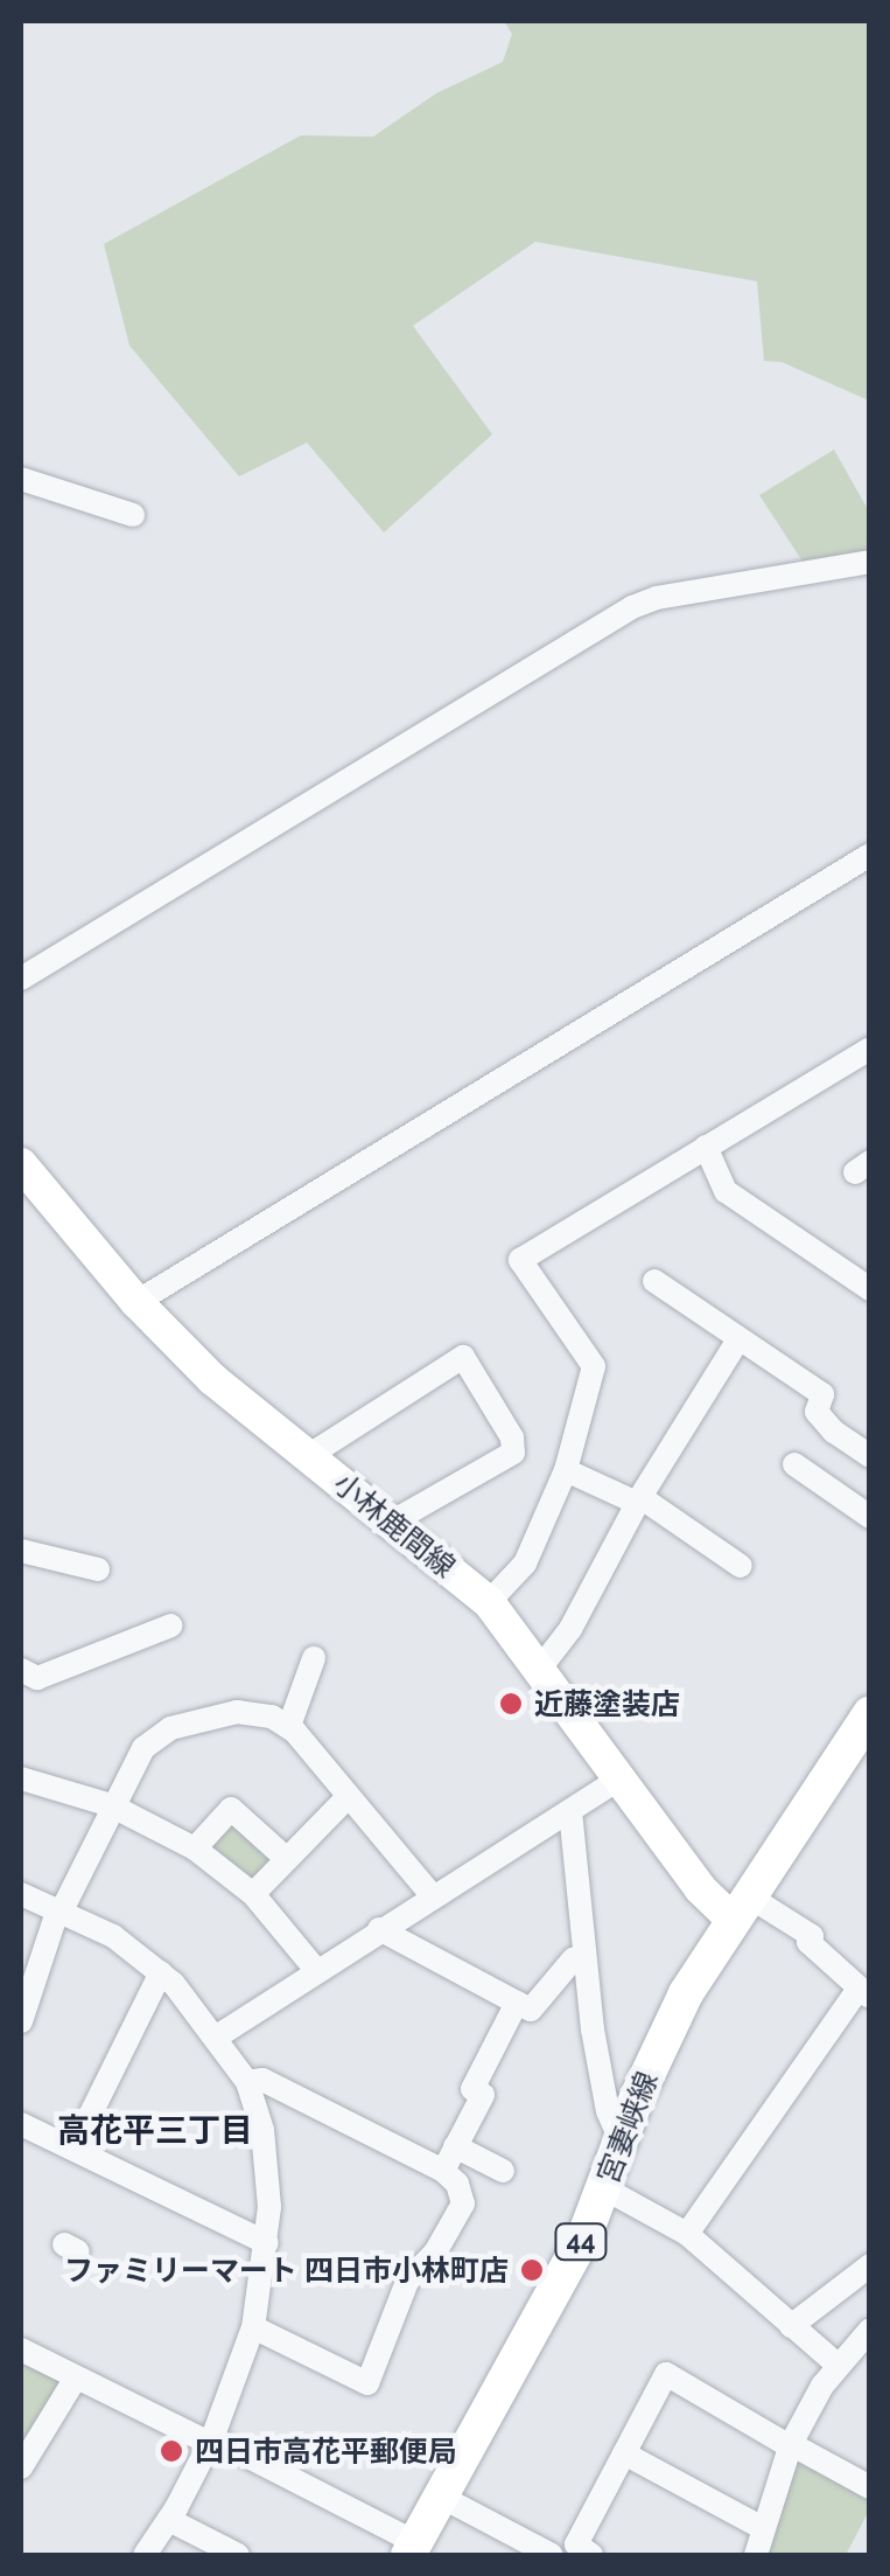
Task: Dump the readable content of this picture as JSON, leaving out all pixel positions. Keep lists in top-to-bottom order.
{
  "streets": {
    "main road": ["小林鹿間線", "宮妻峡線", "44"]
  },
  "crossings": [
    ["小林鹿間線", "宮妻峡線"]
  ],
  "districts": ["高花平三丁目"],
  "places": ["近藤塗装店", "ファミリーマート 四日市小林町店", "四日市高花平郵便局"]
}
